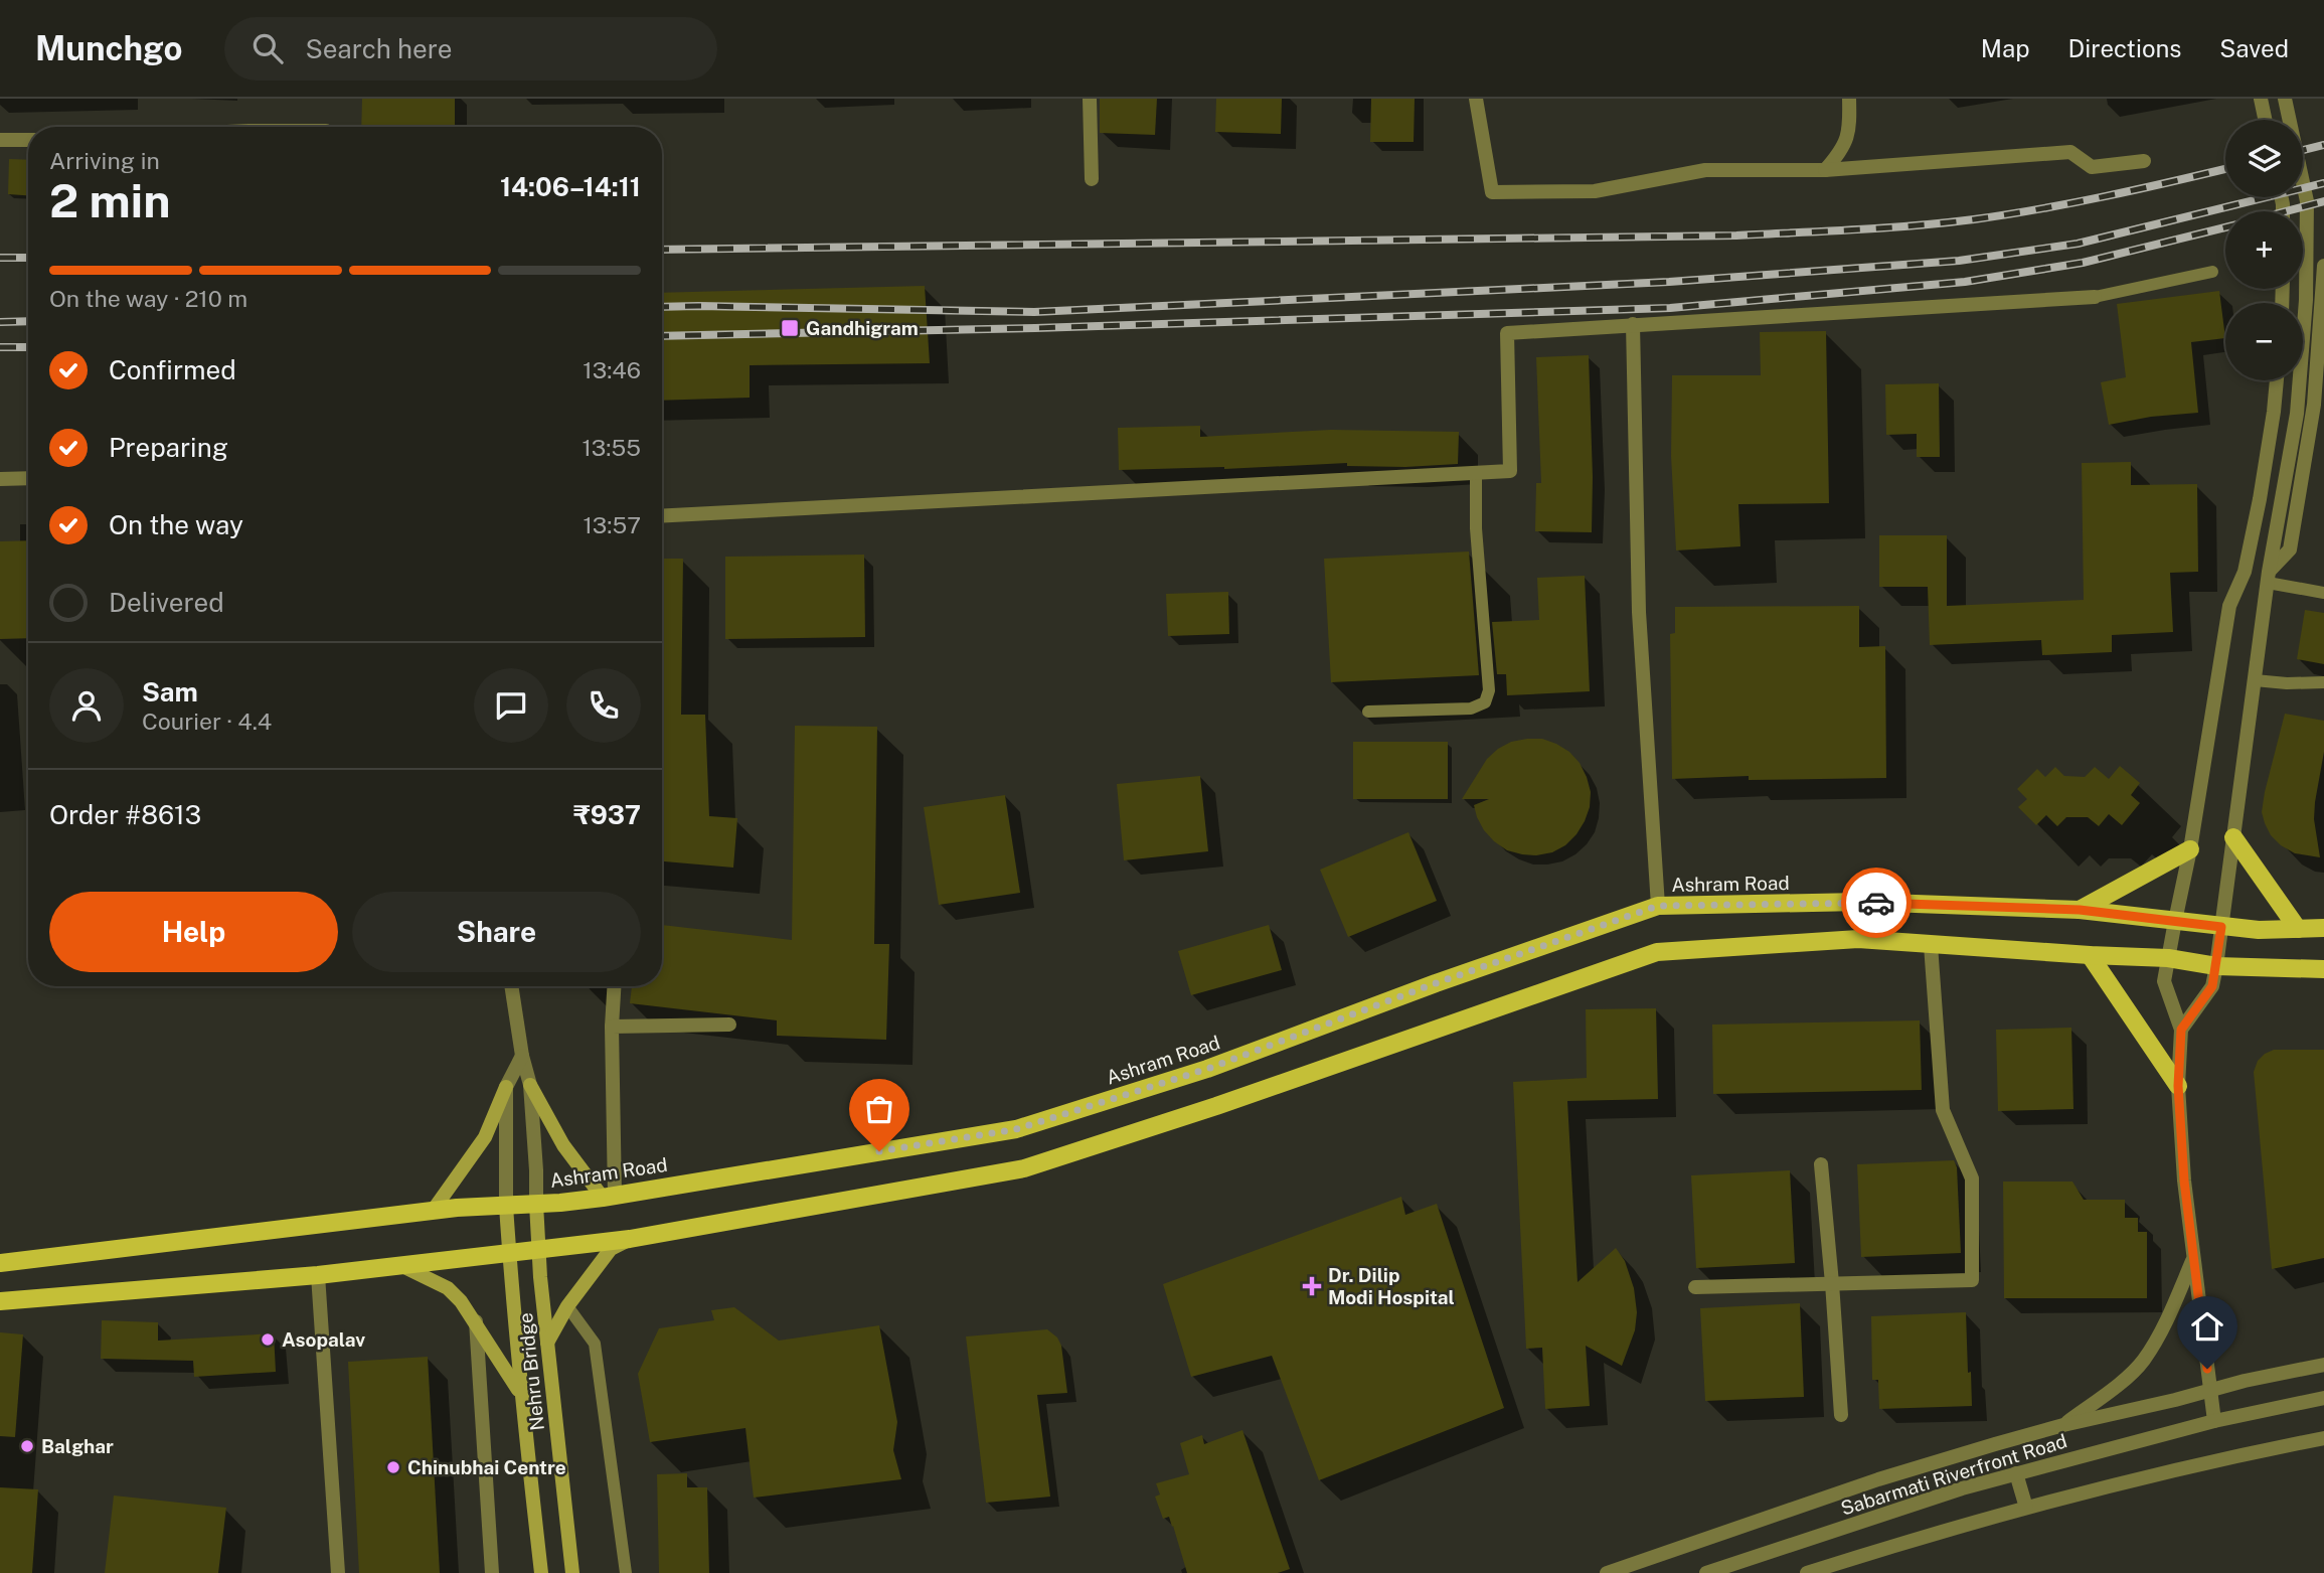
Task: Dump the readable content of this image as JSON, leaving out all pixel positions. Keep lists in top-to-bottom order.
{
  "streets": {
    "main road": ["Ashram Road", "Nehru Bridge"],
    "street": ["Sabarmati Riverfront Road"]
  },
  "crossings": [
    ["Ashram Road", "Nehru Bridge"]
  ],
  "places": {
    "transit": ["Gandhigram"],
    "health": ["Dr. Dilip Modi Hospital"],
    "other": ["Asopalav", "Balghar", "Chinubhai Centre"]
  },
  "page": {
    "header": "Munchgo",
    "search": "Search here",
    "nav": ["Map", "Directions", "Saved"],
    "map_buttons": ["+", "−"],
    "heading": ["2 min", "Arriving in", "14:06–14:11"],
    "panel": [
      "Sam",
      "Courier · 4.4",
      "Order #8613",
      "₹937"
    ],
    "bar": "On the way · 210 m",
    "list": [
      ["Confirmed", "13:46"],
      ["Preparing", "13:55"],
      ["On the way", "13:57"],
      "Delivered"
    ],
    "buttons": ["Help", "Share"]
  }
}
